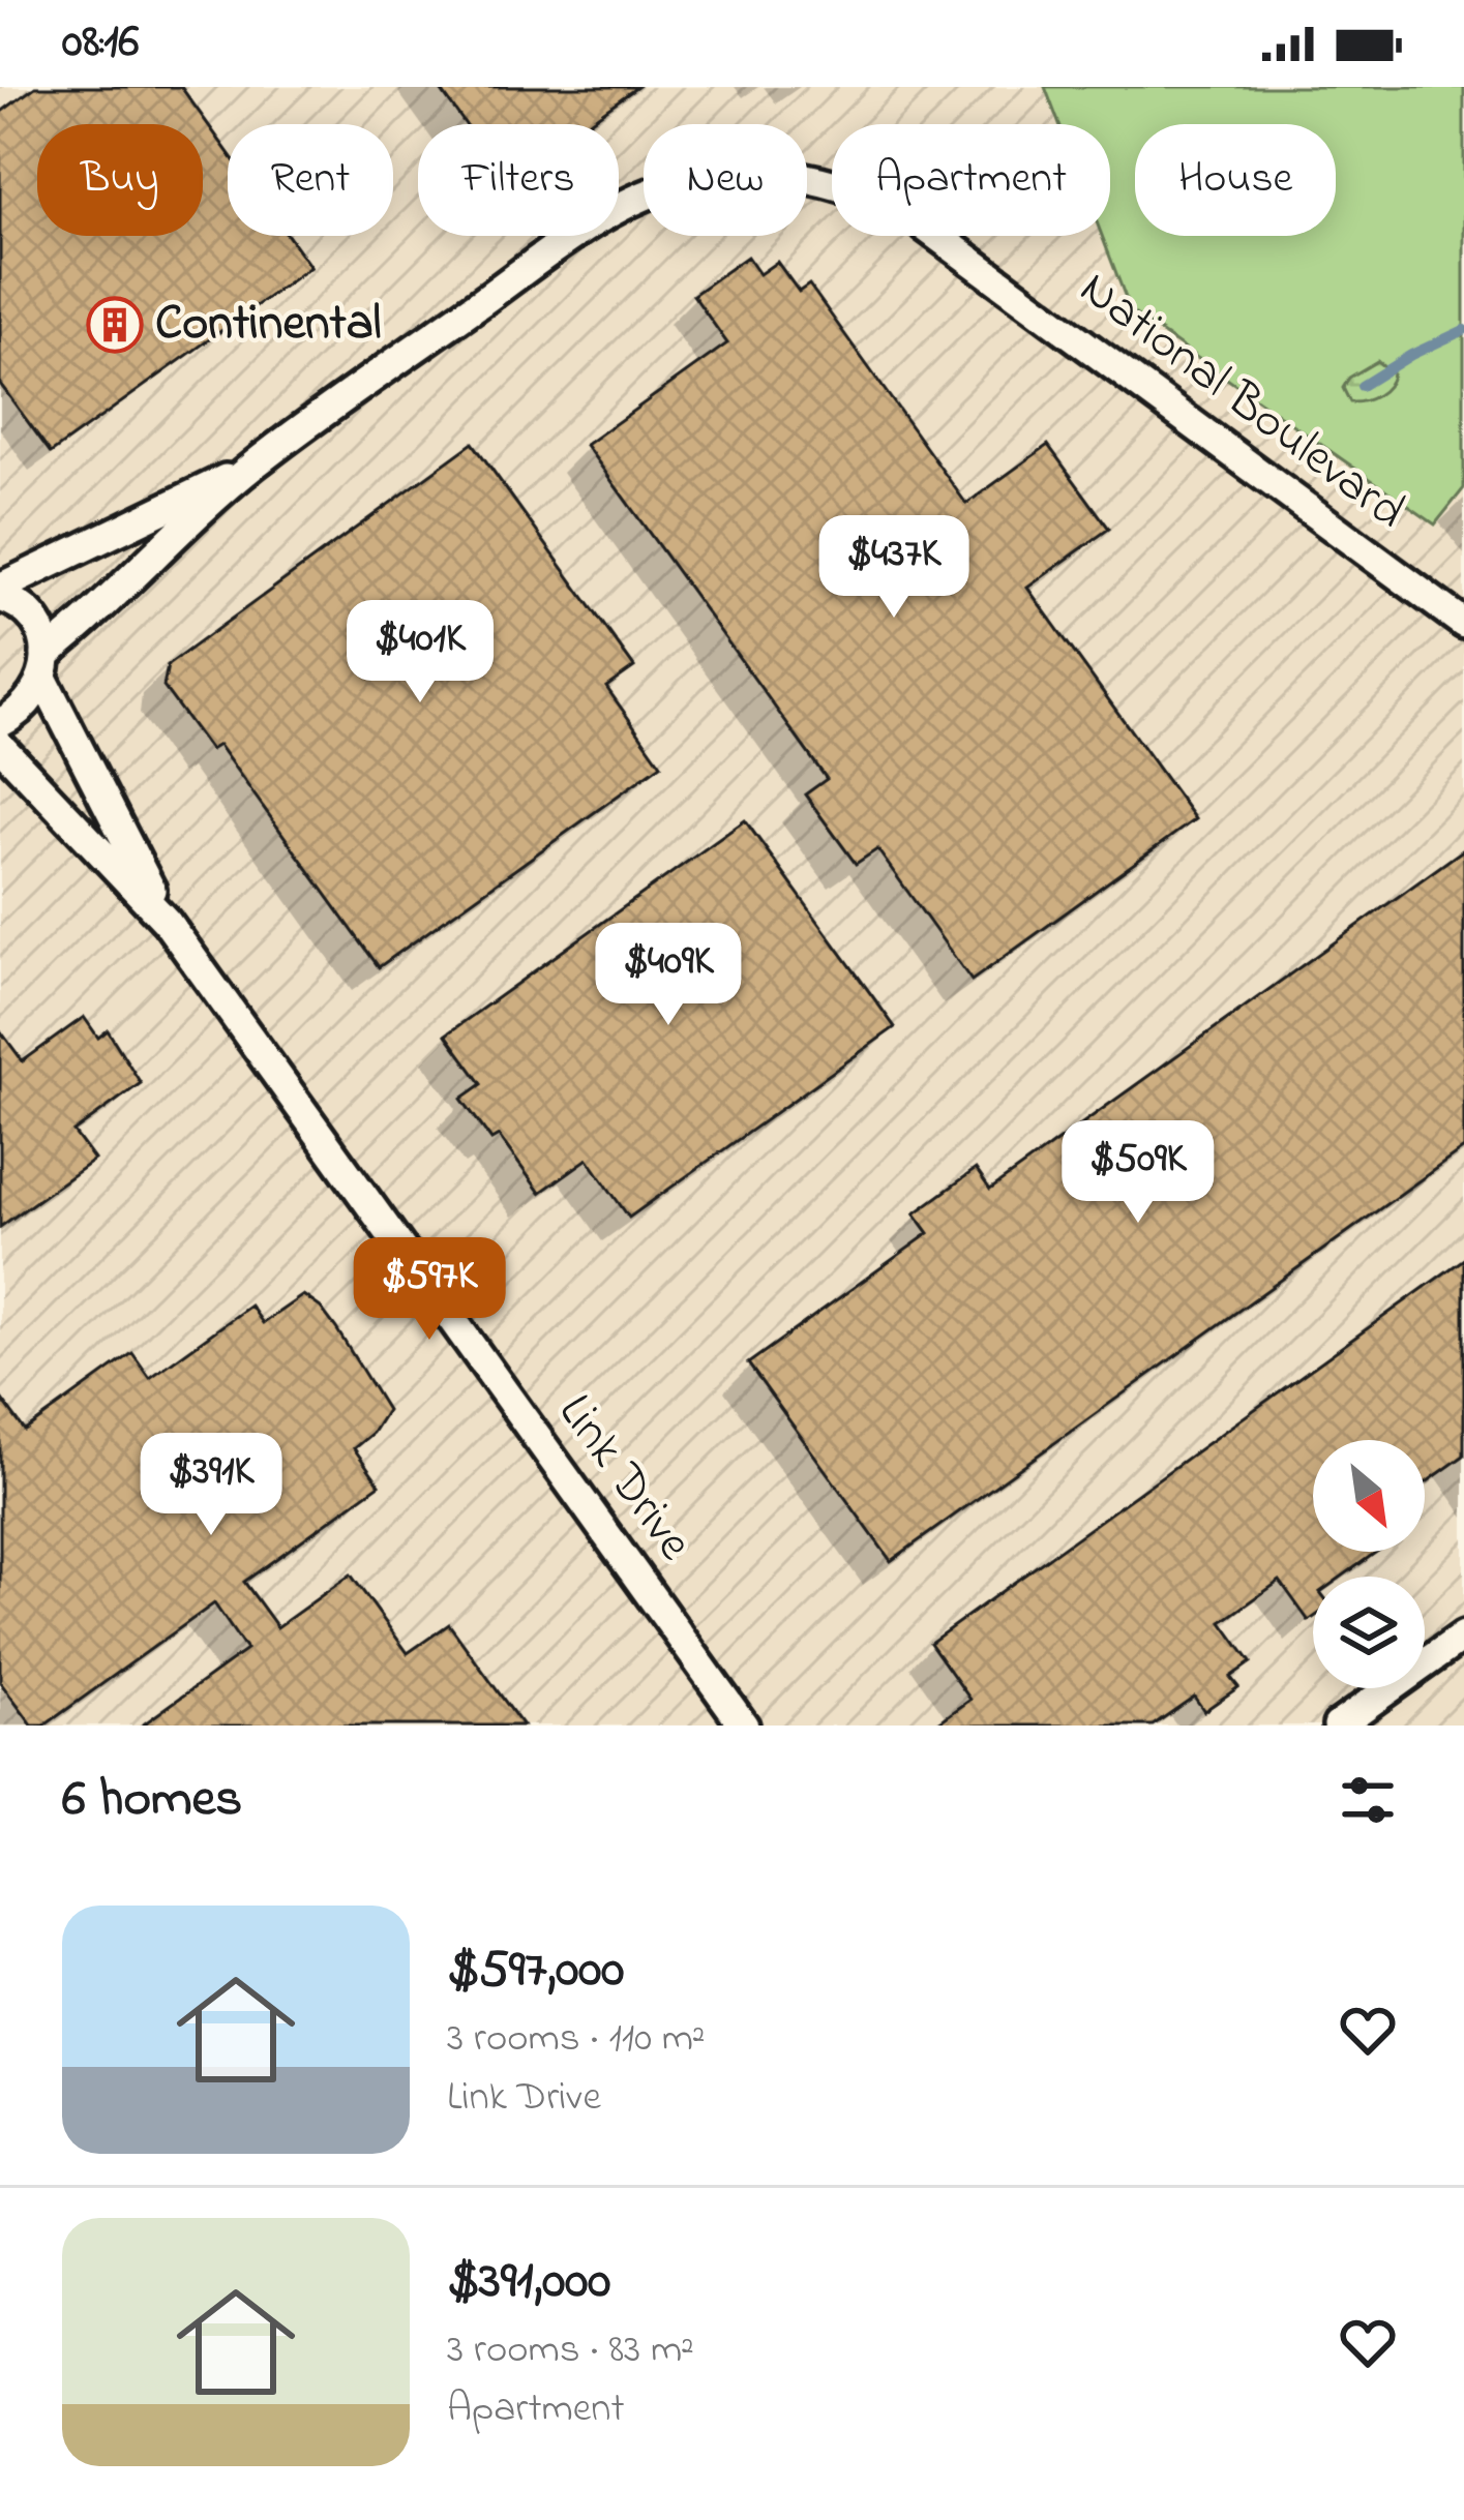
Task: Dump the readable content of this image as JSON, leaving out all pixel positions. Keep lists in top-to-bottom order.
{
  "streets": {
    "street": ["National Boulevard", "Link Drive"]
  },
  "crossings": [
    ["National Boulevard", "Link Drive"]
  ],
  "places": {
    "building": ["Continental"]
  },
  "north": "bottom right",
  "page": {
    "status": "08:16",
    "chip": [
      "Buy",
      "Rent",
      "Filters",
      "New",
      "Apartment",
      "House"
    ],
    "price": [
      "$437K",
      "$401K",
      "$409K",
      "$509K",
      "$597K",
      "$391K"
    ],
    "heading": "6 homes",
    "list": [
      {
        "name": "$597,000",
        "note": "3 rooms · 110 m² · Link Drive"
      },
      {
        "name": "$391,000",
        "note": "3 rooms · 83 m² · Apartment"
      }
    ]
  }
}
